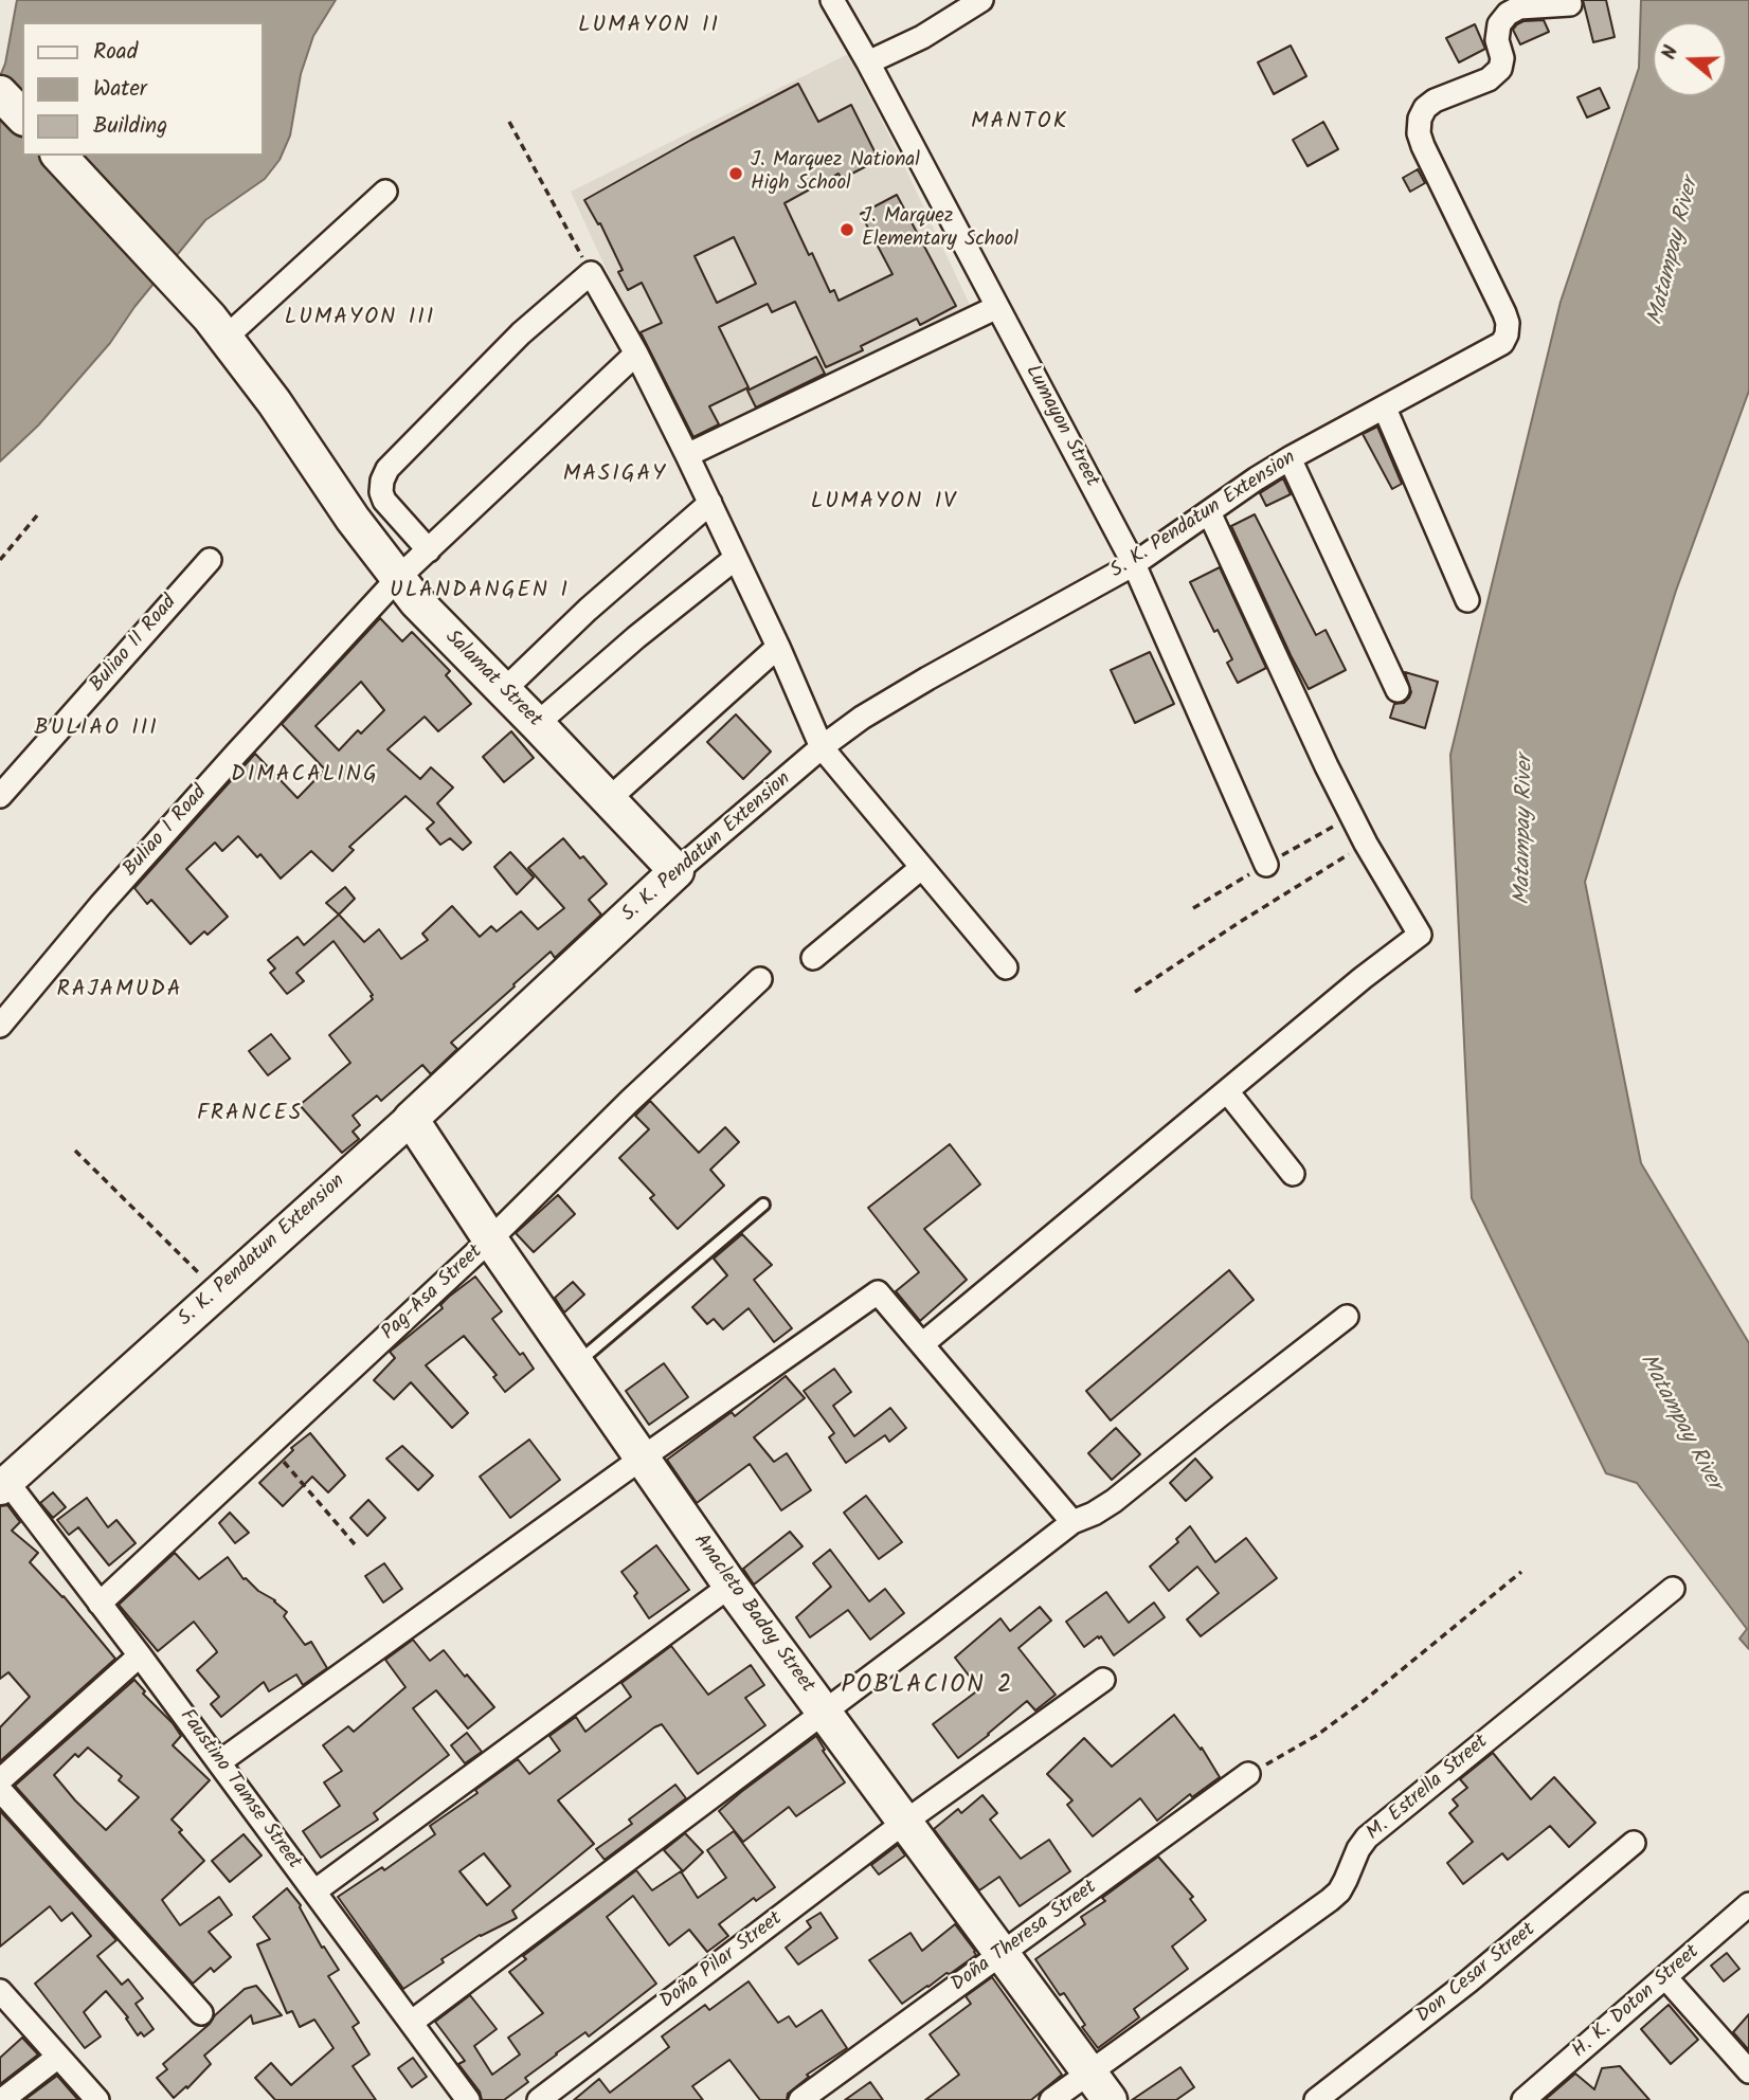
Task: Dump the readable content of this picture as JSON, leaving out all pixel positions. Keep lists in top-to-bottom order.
{
  "streets": {
    "main road": ["S. K. Pendatun Extension", "Salamat Street", "Anacleto Badoy Street"],
    "street": [
      "Lumayon Street",
      "Buliao II Road",
      "Buliao I Road",
      "Pag-Asa Street",
      "M. Estrella Street",
      "Faustino Tamse Street",
      "Doña Theresa Street",
      "Doña Pilar Street",
      "Don Cesar Street",
      "H. K. Doton Street"
    ]
  },
  "crossings": [
    ["Lumayon Street", "S. K. Pendatun Extension"],
    ["S. K. Pendatun Extension", "Salamat Street"],
    ["S. K. Pendatun Extension", "Anacleto Badoy Street"],
    ["S. K. Pendatun Extension", "Faustino Tamse Street"],
    ["Salamat Street", "Buliao I Road"],
    ["Pag-Asa Street", "Anacleto Badoy Street"],
    ["Pag-Asa Street", "Faustino Tamse Street"],
    ["Anacleto Badoy Street", "M. Estrella Street"],
    ["Anacleto Badoy Street", "Doña Theresa Street"],
    ["Anacleto Badoy Street", "Doña Pilar Street"]
  ],
  "districts": [
    "LUMAYON II",
    "MANTOK",
    "LUMAYON III",
    "MASIGAY",
    "LUMAYON IV",
    "ULANDANGEN I",
    "BULIAO III",
    "DIMACALING",
    "RAJAMUDA",
    "FRANCES",
    "POBLACION 2"
  ],
  "water": ["Matampay River"],
  "places": ["J. Marquez National High School", "J. Marquez Elementary School"],
  "legend": ["Road", "Water", "Building"],
  "north": "left"
}
